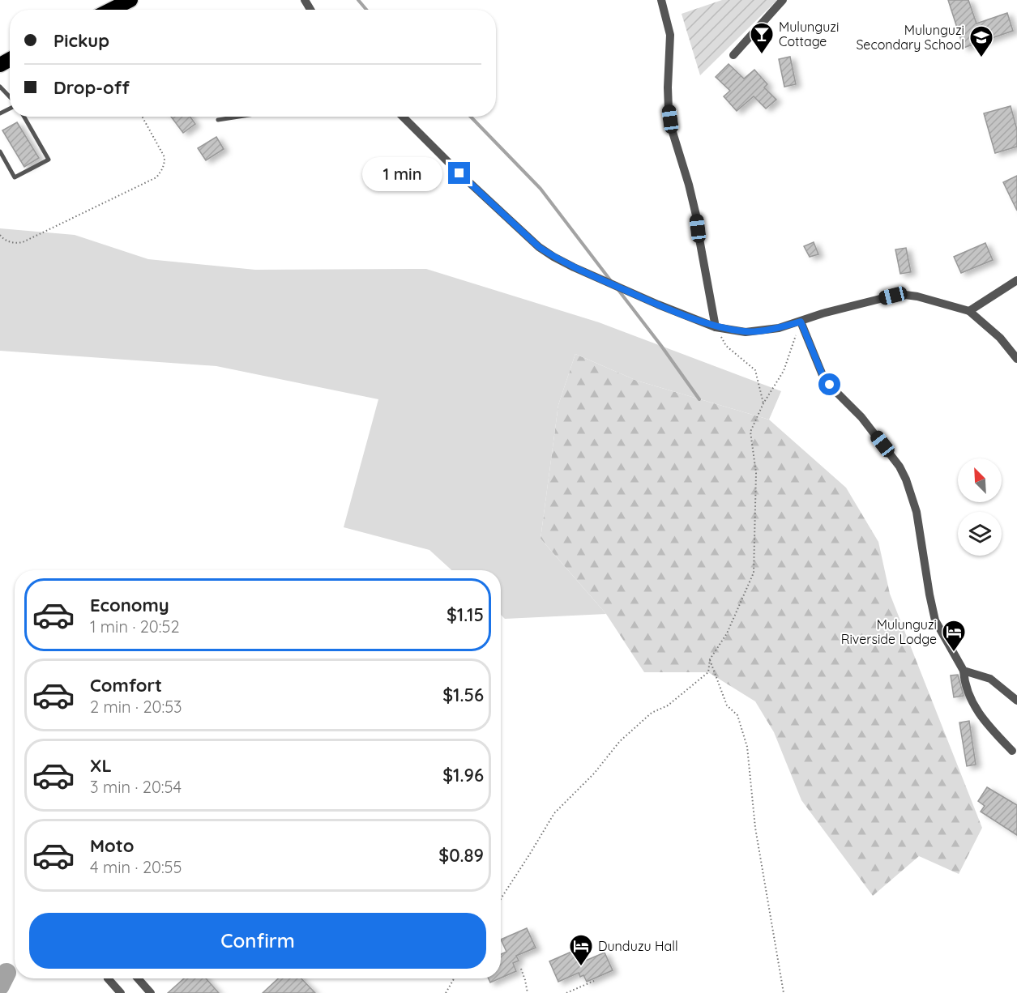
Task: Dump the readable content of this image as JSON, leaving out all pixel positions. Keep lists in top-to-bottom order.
{
  "places": {
    "bar": ["Mulunguzi Cottage"],
    "school or university": ["Mulunguzi Secondary School"],
    "hotel": ["Mulunguzi Riverside Lodge", "Dunduzu Hall"]
  },
  "north": "top left",
  "page": {
    "banner": ["Pickup", "Drop-off"],
    "bubble": "1 min",
    "list": [
      {
        "name": "Economy",
        "note": "1 min · 20:52",
        "value": "$1.15"
      },
      {
        "name": "Comfort",
        "note": "2 min · 20:53",
        "value": "$1.56"
      },
      {
        "name": "XL",
        "note": "3 min · 20:54",
        "value": "$1.96"
      },
      {
        "name": "Moto",
        "note": "4 min · 20:55",
        "value": "$0.89"
      }
    ],
    "buttons": "Confirm"
  }
}
